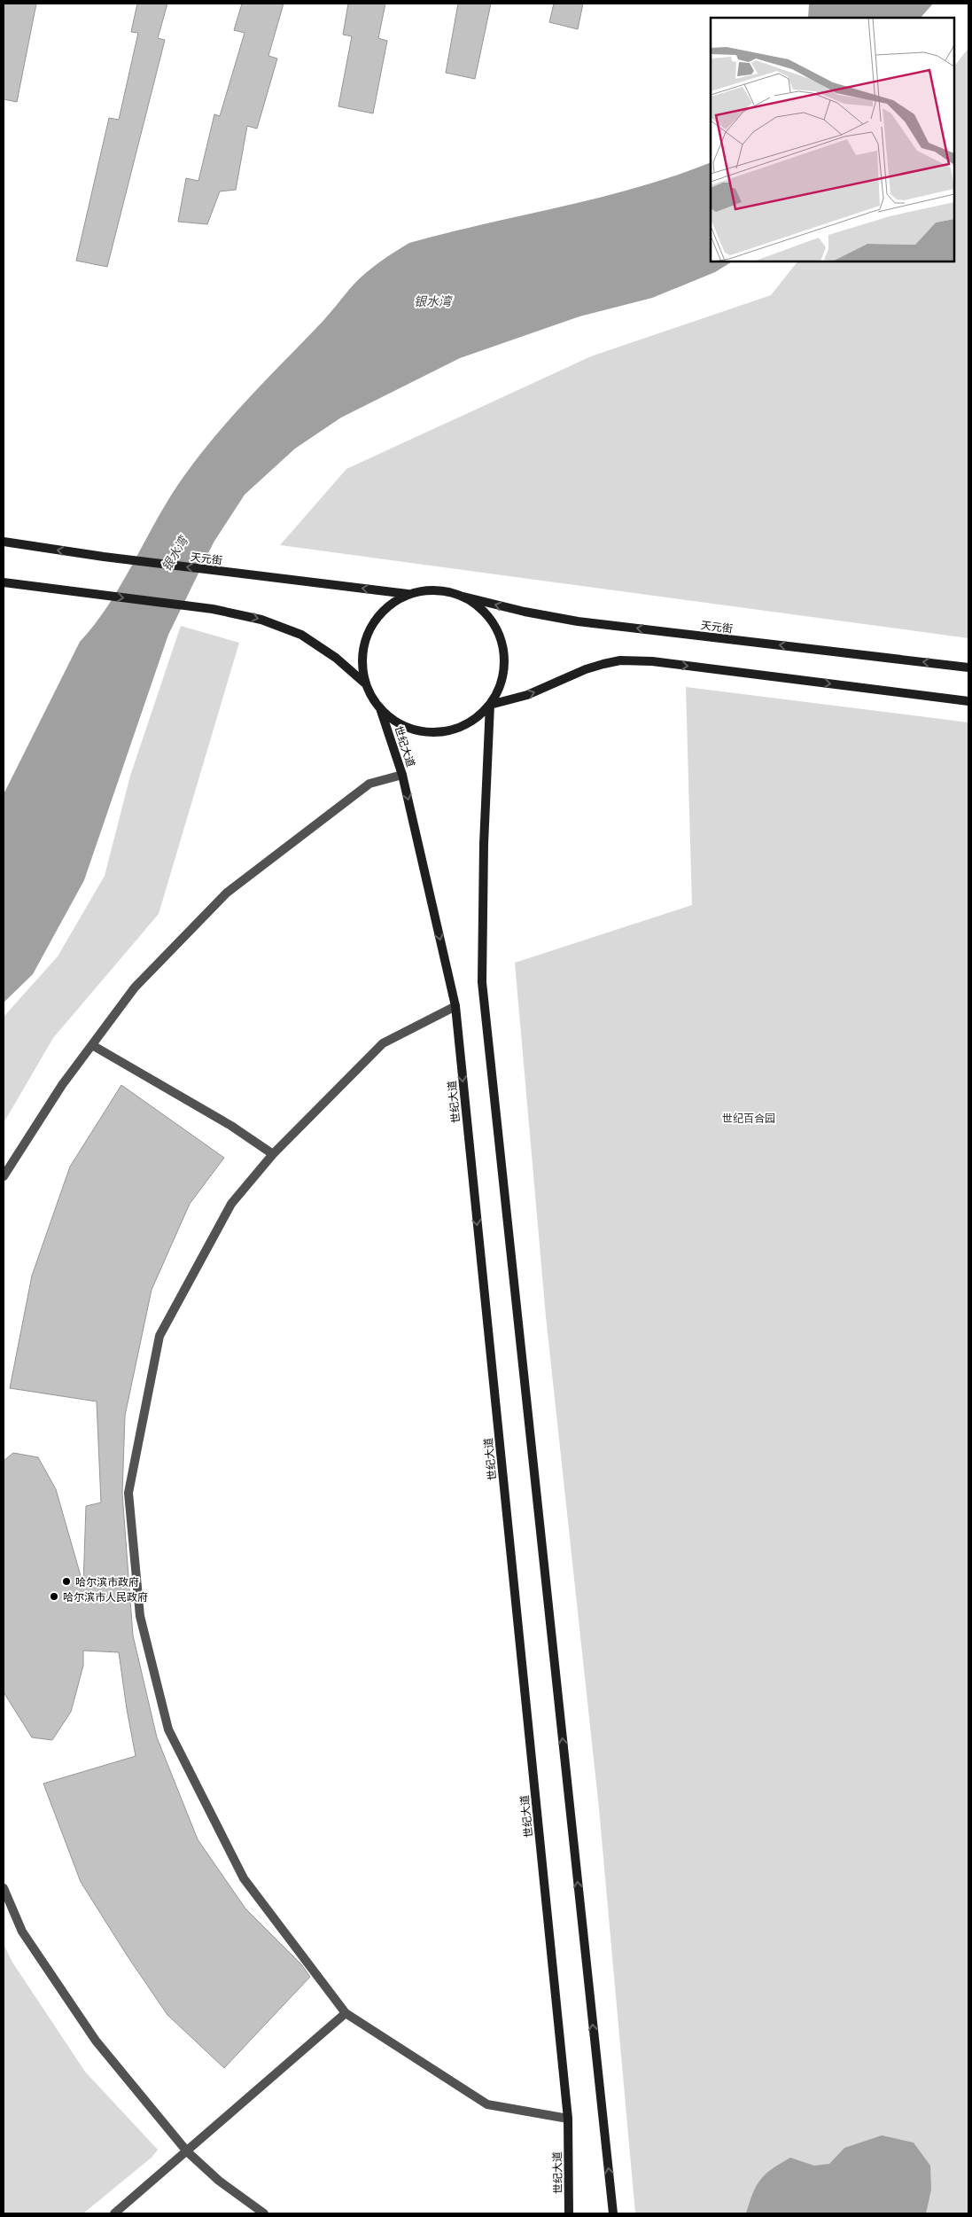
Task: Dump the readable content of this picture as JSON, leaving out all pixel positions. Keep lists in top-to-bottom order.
{
  "streets": {
    "main road": ["天元街", "世纪大道"]
  },
  "crossings": [
    ["天元街", "世纪大道"]
  ],
  "water": ["银水湾"],
  "parks": ["世纪百合园"],
  "places": ["哈尔滨市政府", "哈尔滨市人民政府"]
}
